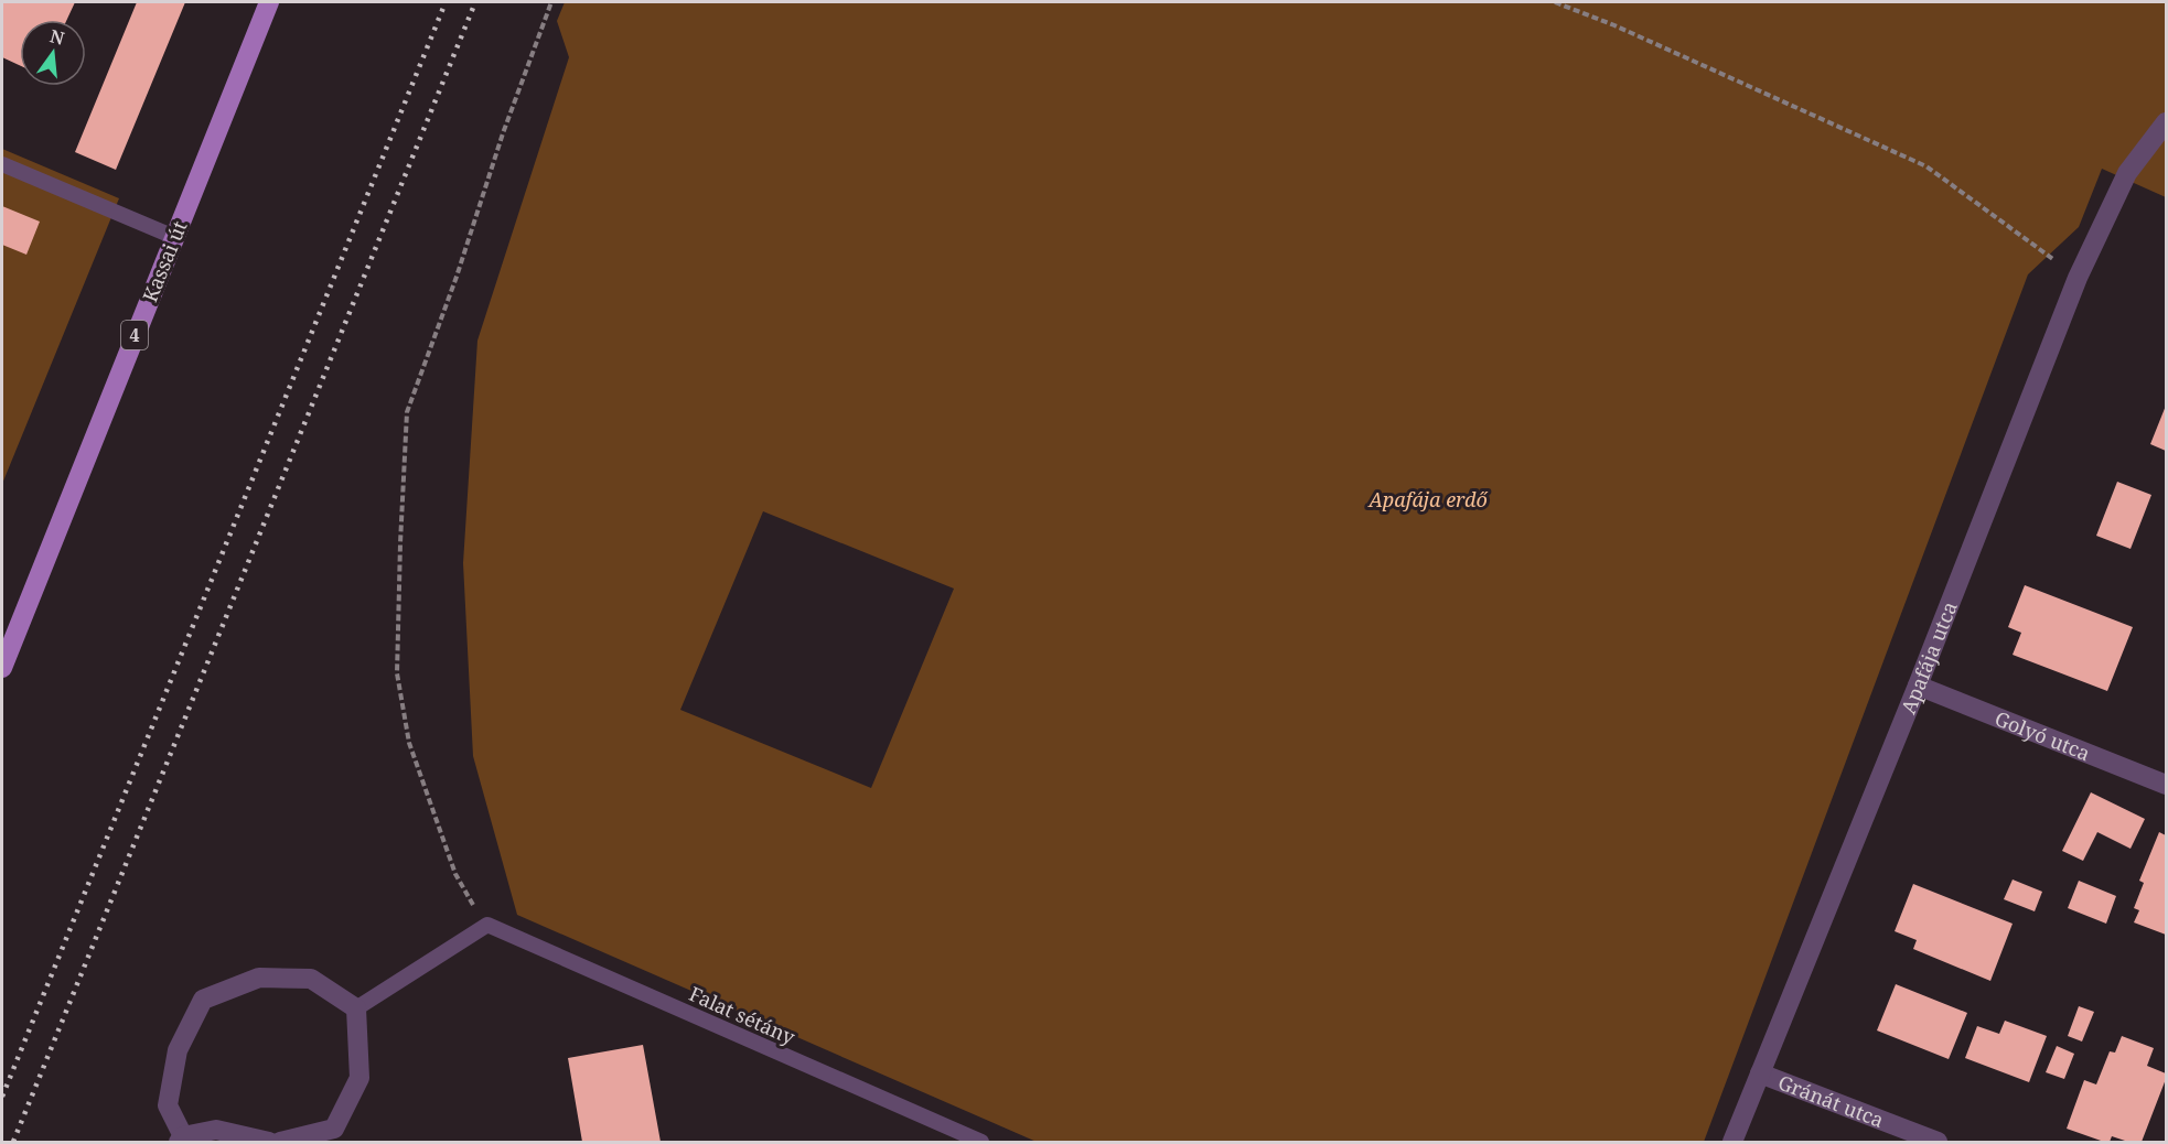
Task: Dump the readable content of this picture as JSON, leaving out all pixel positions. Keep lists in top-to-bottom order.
{
  "streets": {
    "main road": ["Kassai út", "4"],
    "street": ["Apafája utca", "Golyó utca", "Gránát utca"],
    "lane": ["Falat sétány"]
  },
  "crossings": [
    ["Apafája utca", "Golyó utca"],
    ["Apafája utca", "Gránát utca"]
  ],
  "parks": ["Apafája erdő"],
  "north": "top"
}
